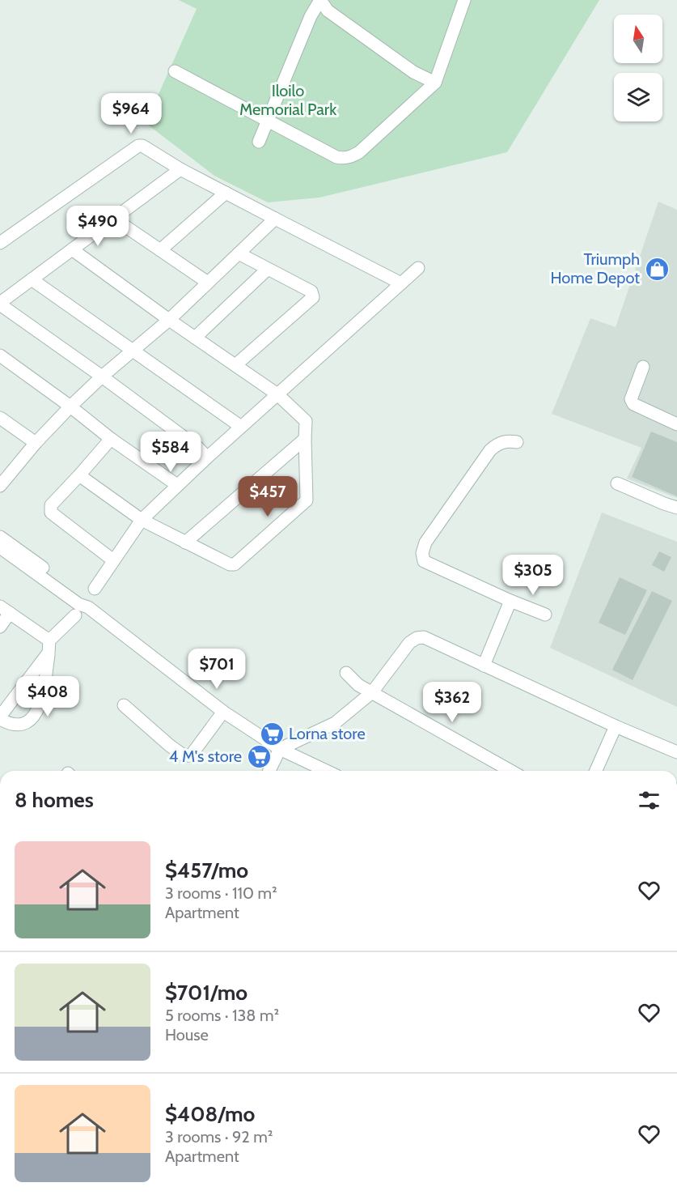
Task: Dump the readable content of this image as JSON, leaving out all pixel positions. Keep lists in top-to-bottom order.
{
  "parks": ["Iloilo Memorial Park"],
  "places": {
    "shop": ["Triumph Home Depot"],
    "supermarket": ["Lorna store", "4 M's store"]
  },
  "north": "top",
  "page": {
    "price": [
      "$964",
      "$490",
      "$584",
      "$457",
      "$305",
      "$701",
      "$408",
      "$362"
    ],
    "heading": "8 homes",
    "list": [
      {
        "name": "$457/mo",
        "note": "3 rooms · 110 m² · Apartment"
      },
      {
        "name": "$701/mo",
        "note": "5 rooms · 138 m² · House"
      },
      {
        "name": "$408/mo",
        "note": "3 rooms · 92 m² · Apartment"
      }
    ]
  }
}
